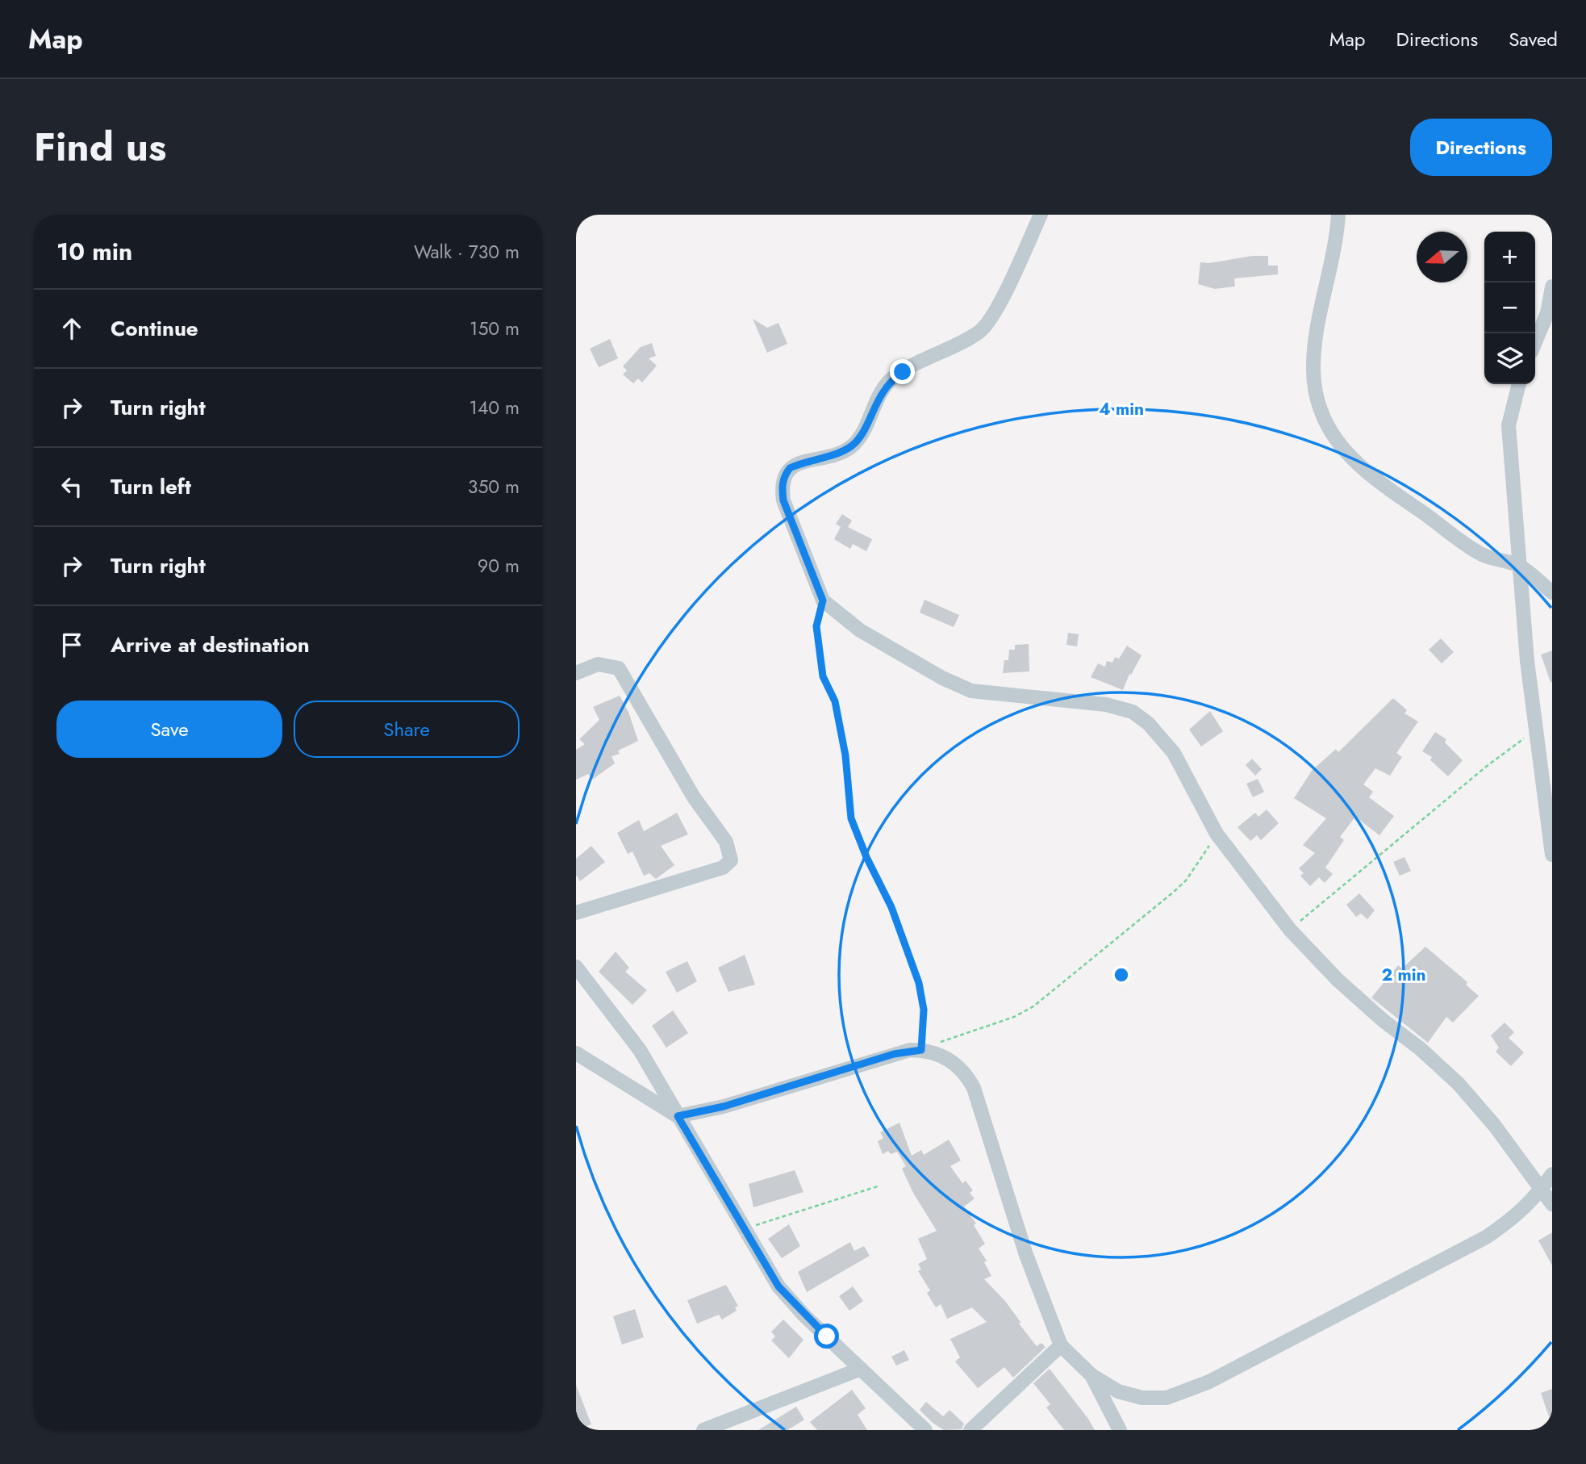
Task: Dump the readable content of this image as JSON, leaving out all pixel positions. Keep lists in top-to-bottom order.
{
  "north": "left",
  "page": {
    "header": "Map",
    "nav": ["Map", "Directions", "Saved"],
    "title": "Find us",
    "buttons": [
      "Directions",
      ["Save", "Share"]
    ],
    "heading": ["10 min", "Walk · 730 m"],
    "map_buttons": ["+", "−"],
    "list": [
      ["Continue", "150 m"],
      ["Turn right", "140 m"],
      ["Turn left", "350 m"],
      ["Turn right", "90 m"],
      "Arrive at destination"
    ]
  },
  "rings": ["4 min", "2 min"]
}
